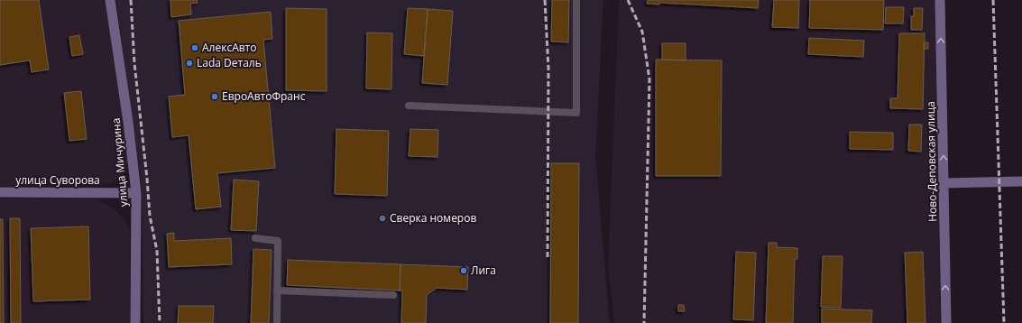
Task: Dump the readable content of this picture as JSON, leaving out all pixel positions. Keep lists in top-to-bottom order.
{
  "streets": {
    "street": ["Ново-Деповская улица", "улица Мичурина", "улица Суворова"]
  },
  "crossings": [
    ["улица Мичурина", "улица Суворова"]
  ],
  "one_way": ["Ново-Деповская улица"],
  "places": [
    "АлексАвто",
    "Lada Dеталь",
    "ЕвроАвтоФранс",
    "Сверка номеров",
    "Лига"
  ]
}
